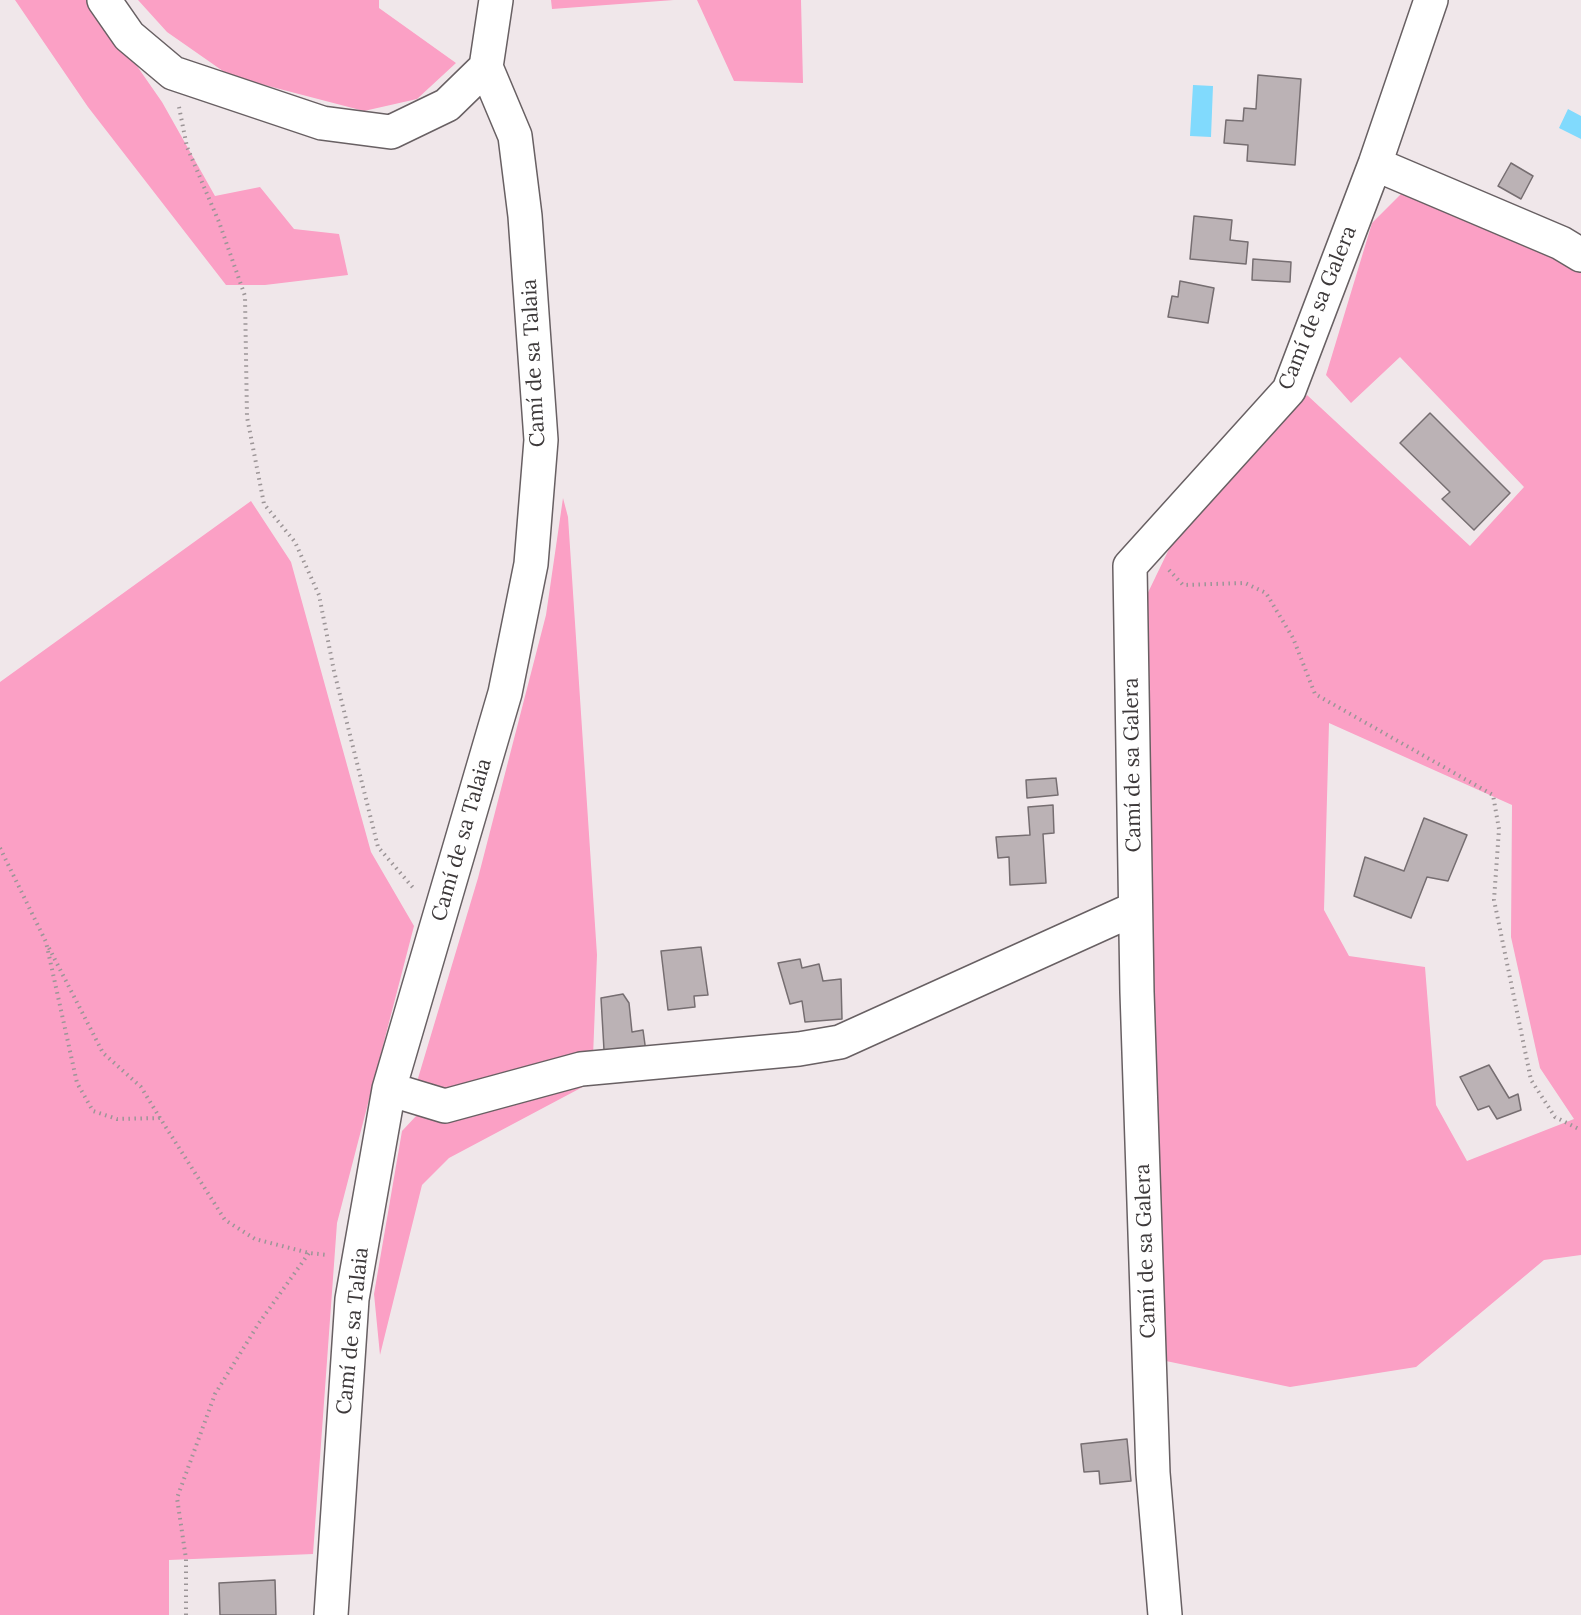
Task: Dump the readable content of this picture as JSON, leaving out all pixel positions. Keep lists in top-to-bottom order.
{
  "streets": {
    "street": ["Camí de sa Galera", "Camí de sa Talaia"]
  }
}
